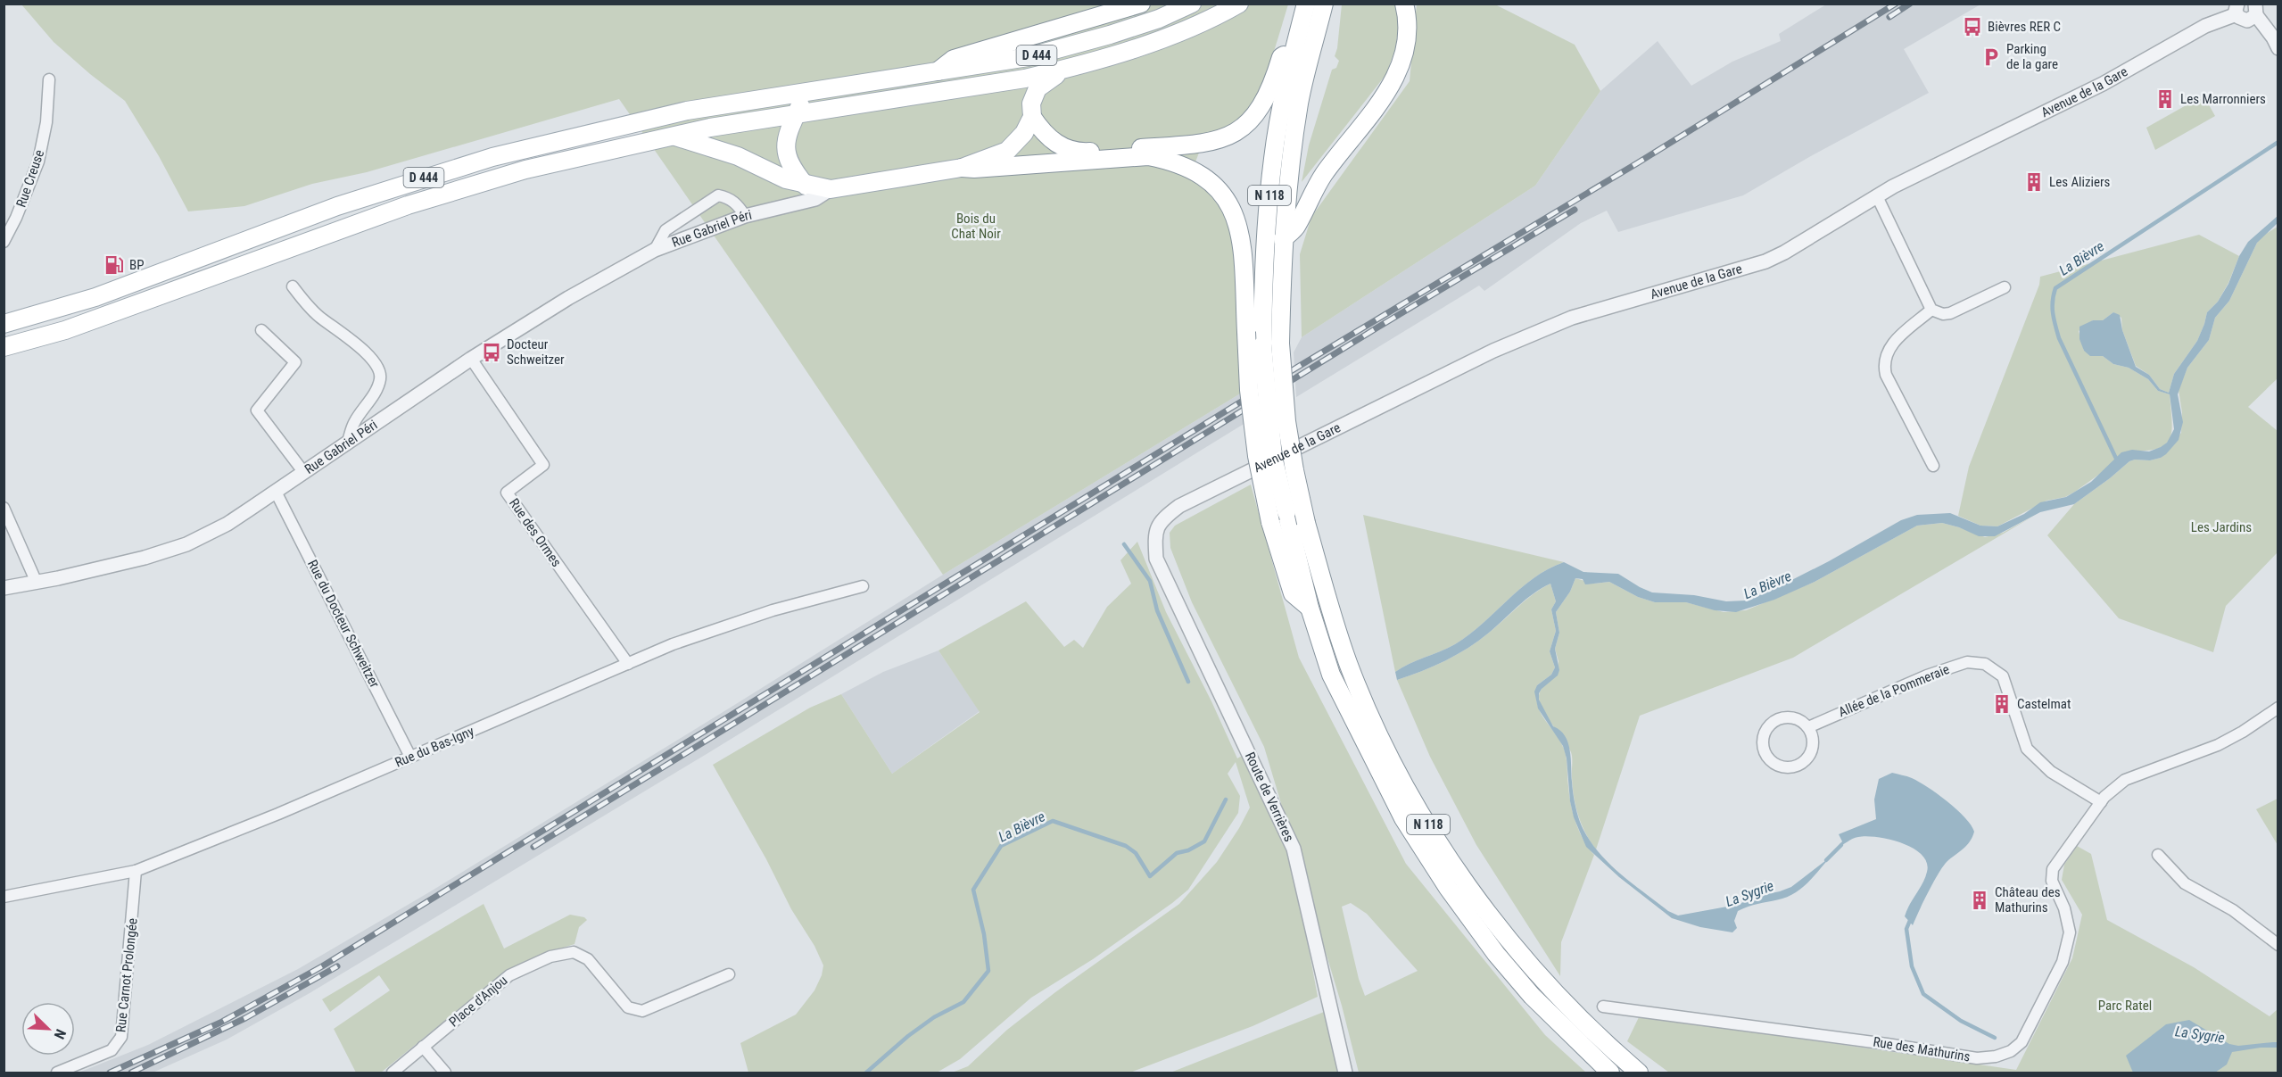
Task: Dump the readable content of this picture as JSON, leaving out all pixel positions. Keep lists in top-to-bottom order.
{
  "streets": {
    "main road": ["D 444", "N 118"],
    "street": [
      "Avenue de la Gare",
      "Rue Creuse",
      "Rue Gabriel Péri",
      "Rue des Ormes",
      "Rue du Docteur Schweitzer",
      "Allée de la Pommeraie",
      "Rue du Bas-Igny",
      "Route de Verrières",
      "Rue Carnot Prolongée",
      "Place d'Anjou",
      "Rue des Mathurins"
    ]
  },
  "crossings": [
    ["Avenue de la Gare", "Route de Verrières"],
    ["Rue Gabriel Péri", "Rue des Ormes"],
    ["Rue Gabriel Péri", "Rue du Docteur Schweitzer"],
    ["Rue des Ormes", "Rue du Bas-Igny"],
    ["Rue du Docteur Schweitzer", "Rue du Bas-Igny"],
    ["Allée de la Pommeraie", "Rue des Mathurins"],
    ["Rue du Bas-Igny", "Rue Carnot Prolongée"]
  ],
  "water": ["La Bièvre", "La Sygrie"],
  "parks": ["Bois du Chat Noir", "Les Jardins", "Parc Ratel"],
  "places": {
    "bus stop": ["Bièvres RER C", "Docteur Schweitzer"],
    "parking": ["Parking de la gare"],
    "building": [
      "Les Marronniers",
      "Les Aliziers",
      "Castelmat",
      "Château des Mathurins"
    ],
    "fuel station": ["BP"]
  },
  "north": "bottom right"
}
